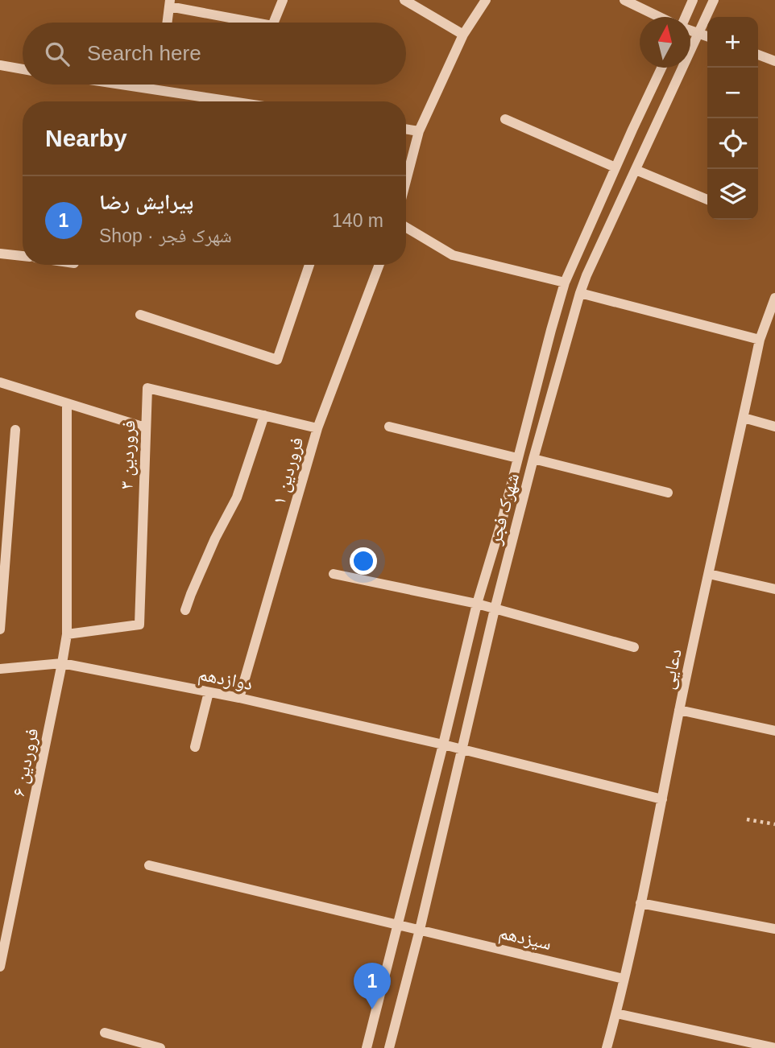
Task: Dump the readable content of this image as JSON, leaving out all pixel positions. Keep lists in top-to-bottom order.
{
  "streets": {
    "street": [
      "فروردین ۳",
      "فروردین ۱",
      "شهرک فجر",
      "دعایی",
      "دوازدهم",
      "فروردین ۶",
      "سیزدهم"
    ]
  },
  "crossings": [
    ["فروردین ۳", "فروردین ۱"],
    ["فروردین ۳", "فروردین ۶"],
    ["فروردین ۱", "دوازدهم"],
    ["شهرک فجر", "دوازدهم"],
    ["شهرک فجر", "سیزدهم"],
    ["دعایی", "دوازدهم"],
    ["دعایی", "سیزدهم"],
    ["دوازدهم", "فروردین ۶"]
  ],
  "north": "top",
  "page": {
    "map_buttons": ["+", "−"],
    "search": "Search here",
    "heading": "Nearby",
    "list": [
      {
        "mark": "1",
        "name": "پیرایش رضا",
        "note": "Shop · شهرک فجر",
        "value": "140 m"
      }
    ],
    "pins": "1"
  }
}
